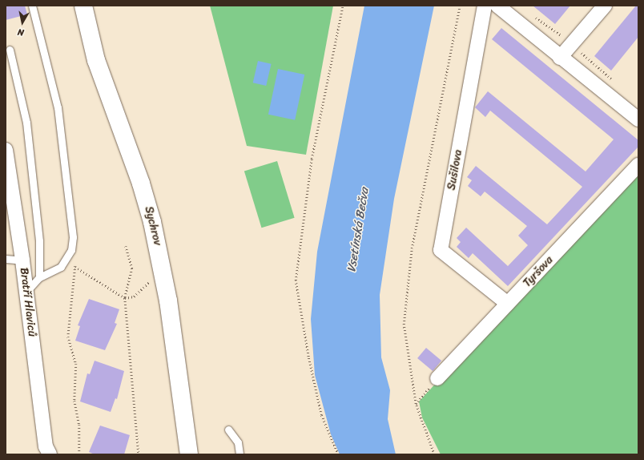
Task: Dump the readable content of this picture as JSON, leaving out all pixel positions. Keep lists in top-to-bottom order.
{
  "streets": {
    "street": [
      "Sušilova",
      "Sychrov",
      "Tyršova",
      "Bratří Hlaviců"
    ]
  },
  "crossings": [
    ["Sušilova", "Tyršova"]
  ],
  "water": ["Vsetínská Bečva"],
  "north": "bottom"
}
